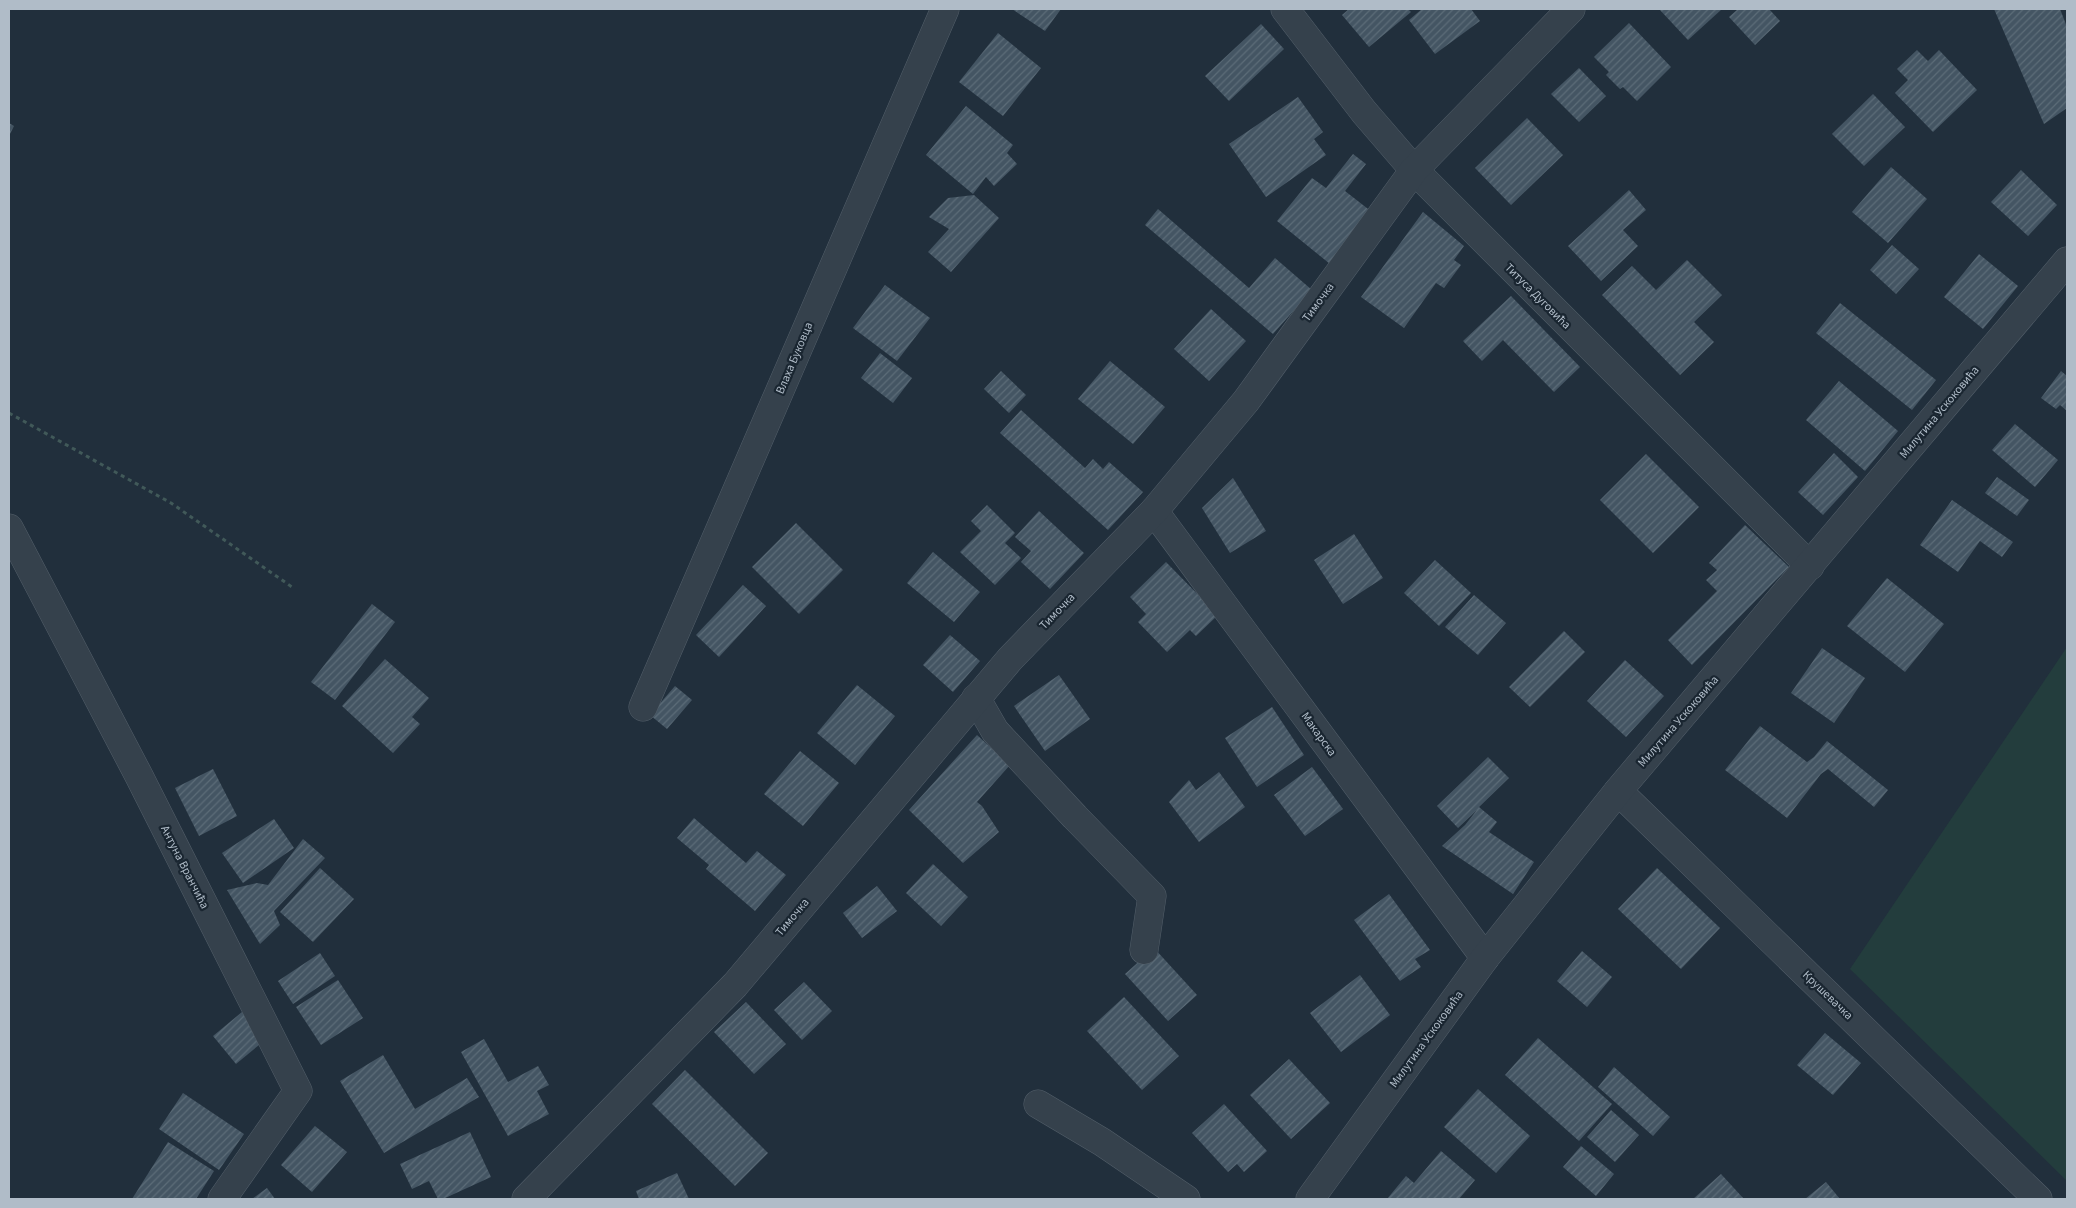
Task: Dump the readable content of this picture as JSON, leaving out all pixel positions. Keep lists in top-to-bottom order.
{
  "streets": {
    "street": [
      "Титуса Дуговића",
      "Тимочка",
      "Влаха Буковца",
      "Милутина Ускоковића",
      "Макарска",
      "Антуна Вранчића",
      "Крушевачка"
    ]
  },
  "crossings": [
    ["Титуса Дуговића", "Тимочка"],
    ["Титуса Дуговића", "Милутина Ускоковића"],
    ["Тимочка", "Макарска"],
    ["Милутина Ускоковића", "Макарска"],
    ["Милутина Ускоковића", "Крушевачка"]
  ]
}
